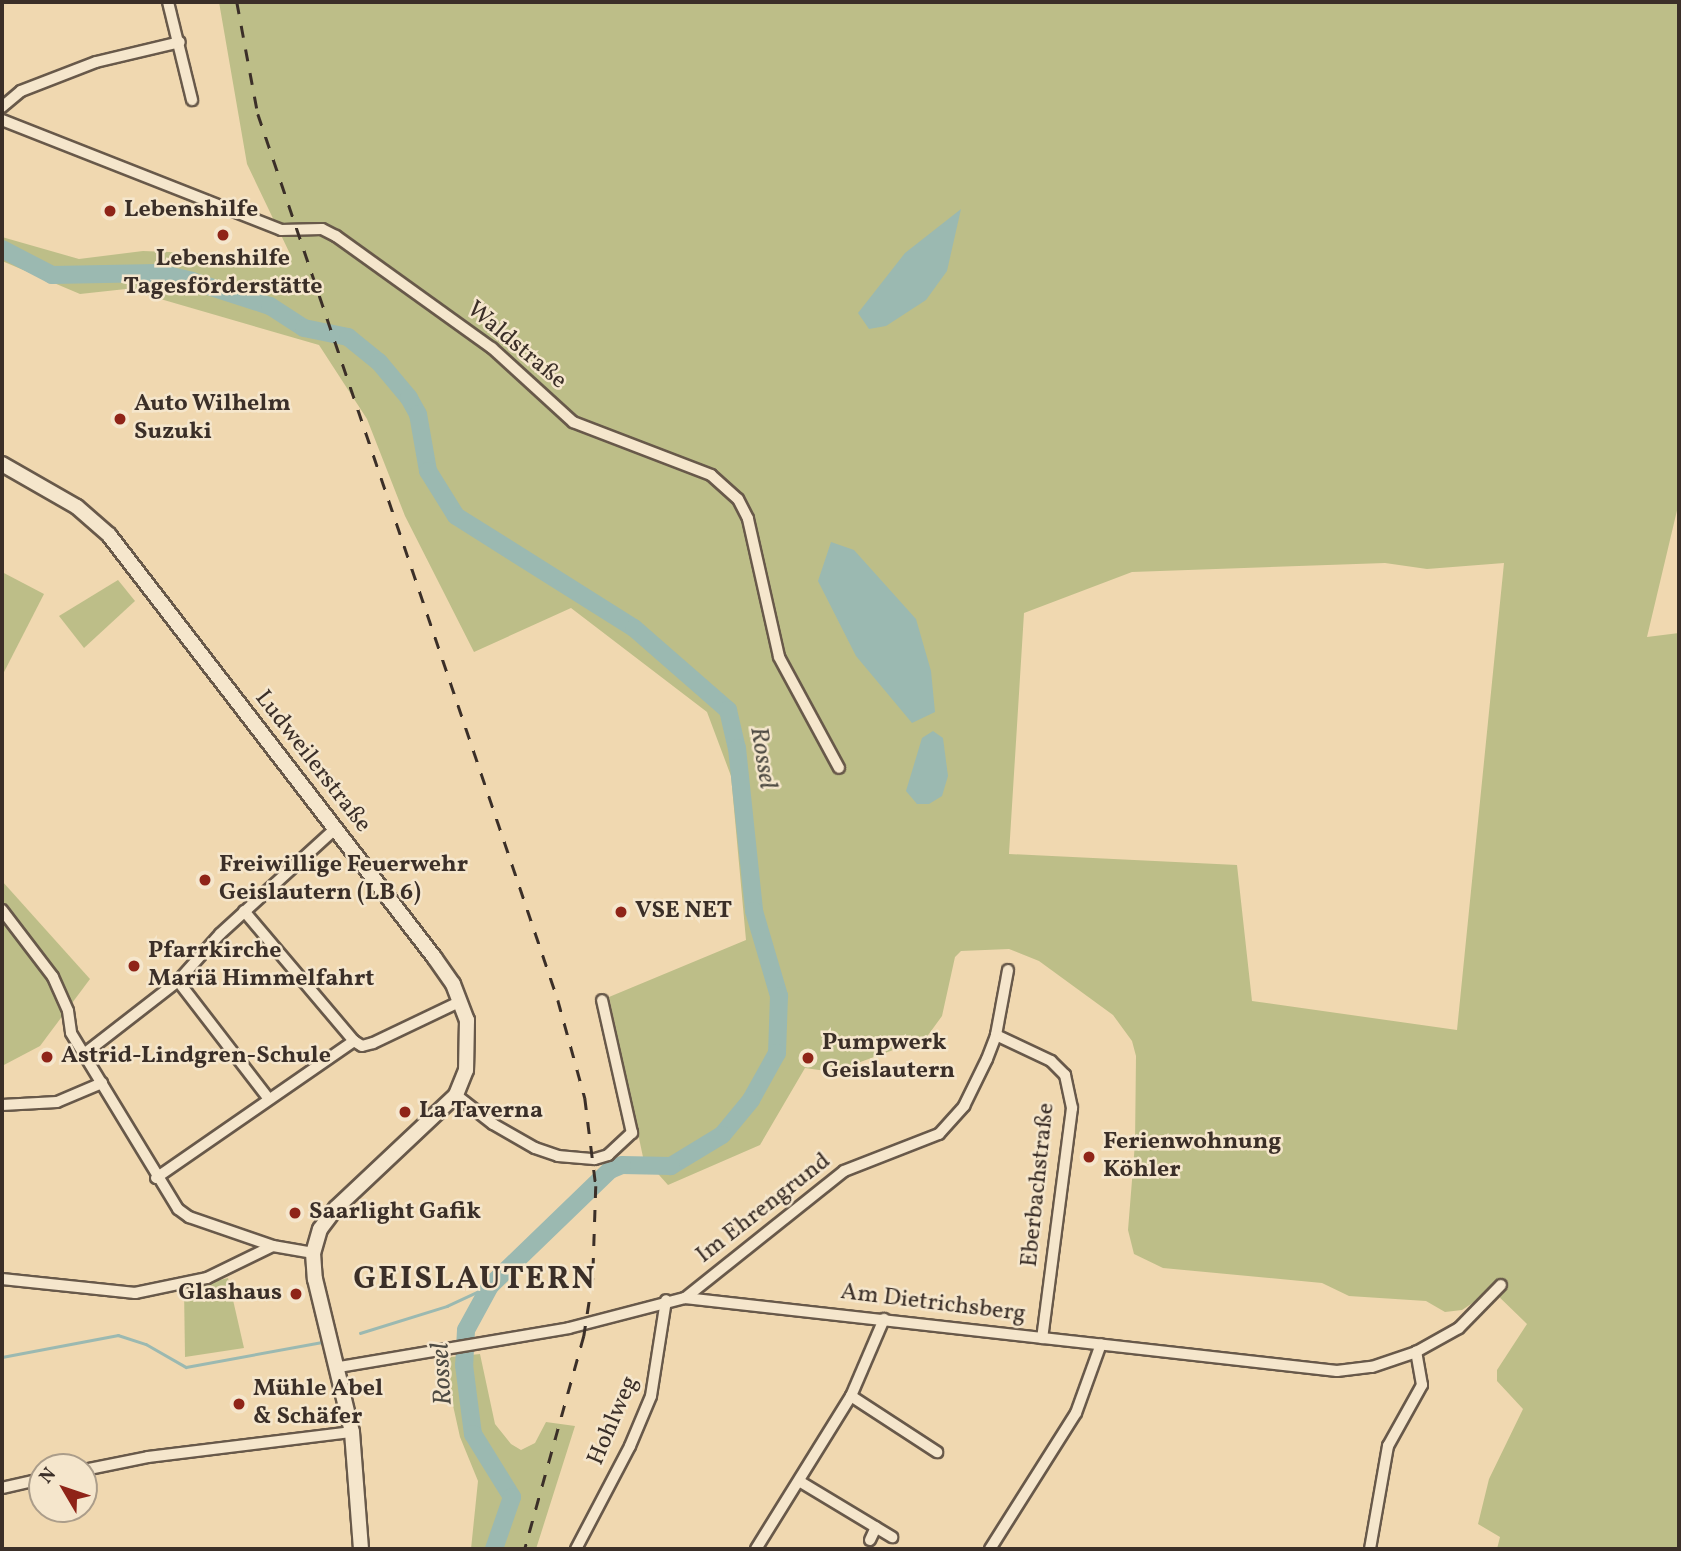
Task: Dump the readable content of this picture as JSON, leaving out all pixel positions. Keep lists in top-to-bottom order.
{
  "streets": {
    "main road": ["Ludweilerstraße"],
    "street": [
      "Waldstraße",
      "Eberbachstraße",
      "Im Ehrengrund",
      "Am Dietrichsberg",
      "Hohlweg"
    ]
  },
  "crossings": [
    ["Ludweilerstraße", "Am Dietrichsberg"],
    ["Eberbachstraße", "Im Ehrengrund"],
    ["Eberbachstraße", "Am Dietrichsberg"],
    ["Im Ehrengrund", "Am Dietrichsberg"],
    ["Am Dietrichsberg", "Hohlweg"]
  ],
  "districts": ["GEISLAUTERN"],
  "water": ["Rossel"],
  "places": [
    "Lebenshilfe",
    "Lebenshilfe Tagesförderstätte",
    "Auto Wilhelm Suzuki",
    "Freiwillige Feuerwehr Geislautern (LB 6)",
    "VSE NET",
    "Pfarrkirche Mariä Himmelfahrt",
    "Astrid-Lindgren-Schule",
    "Pumpwerk Geislautern",
    "La Taverna",
    "Ferienwohnung Köhler",
    "Saarlight Gafik",
    "Glashaus",
    "Mühle Abel & Schäfer"
  ],
  "north": "top left"
}
